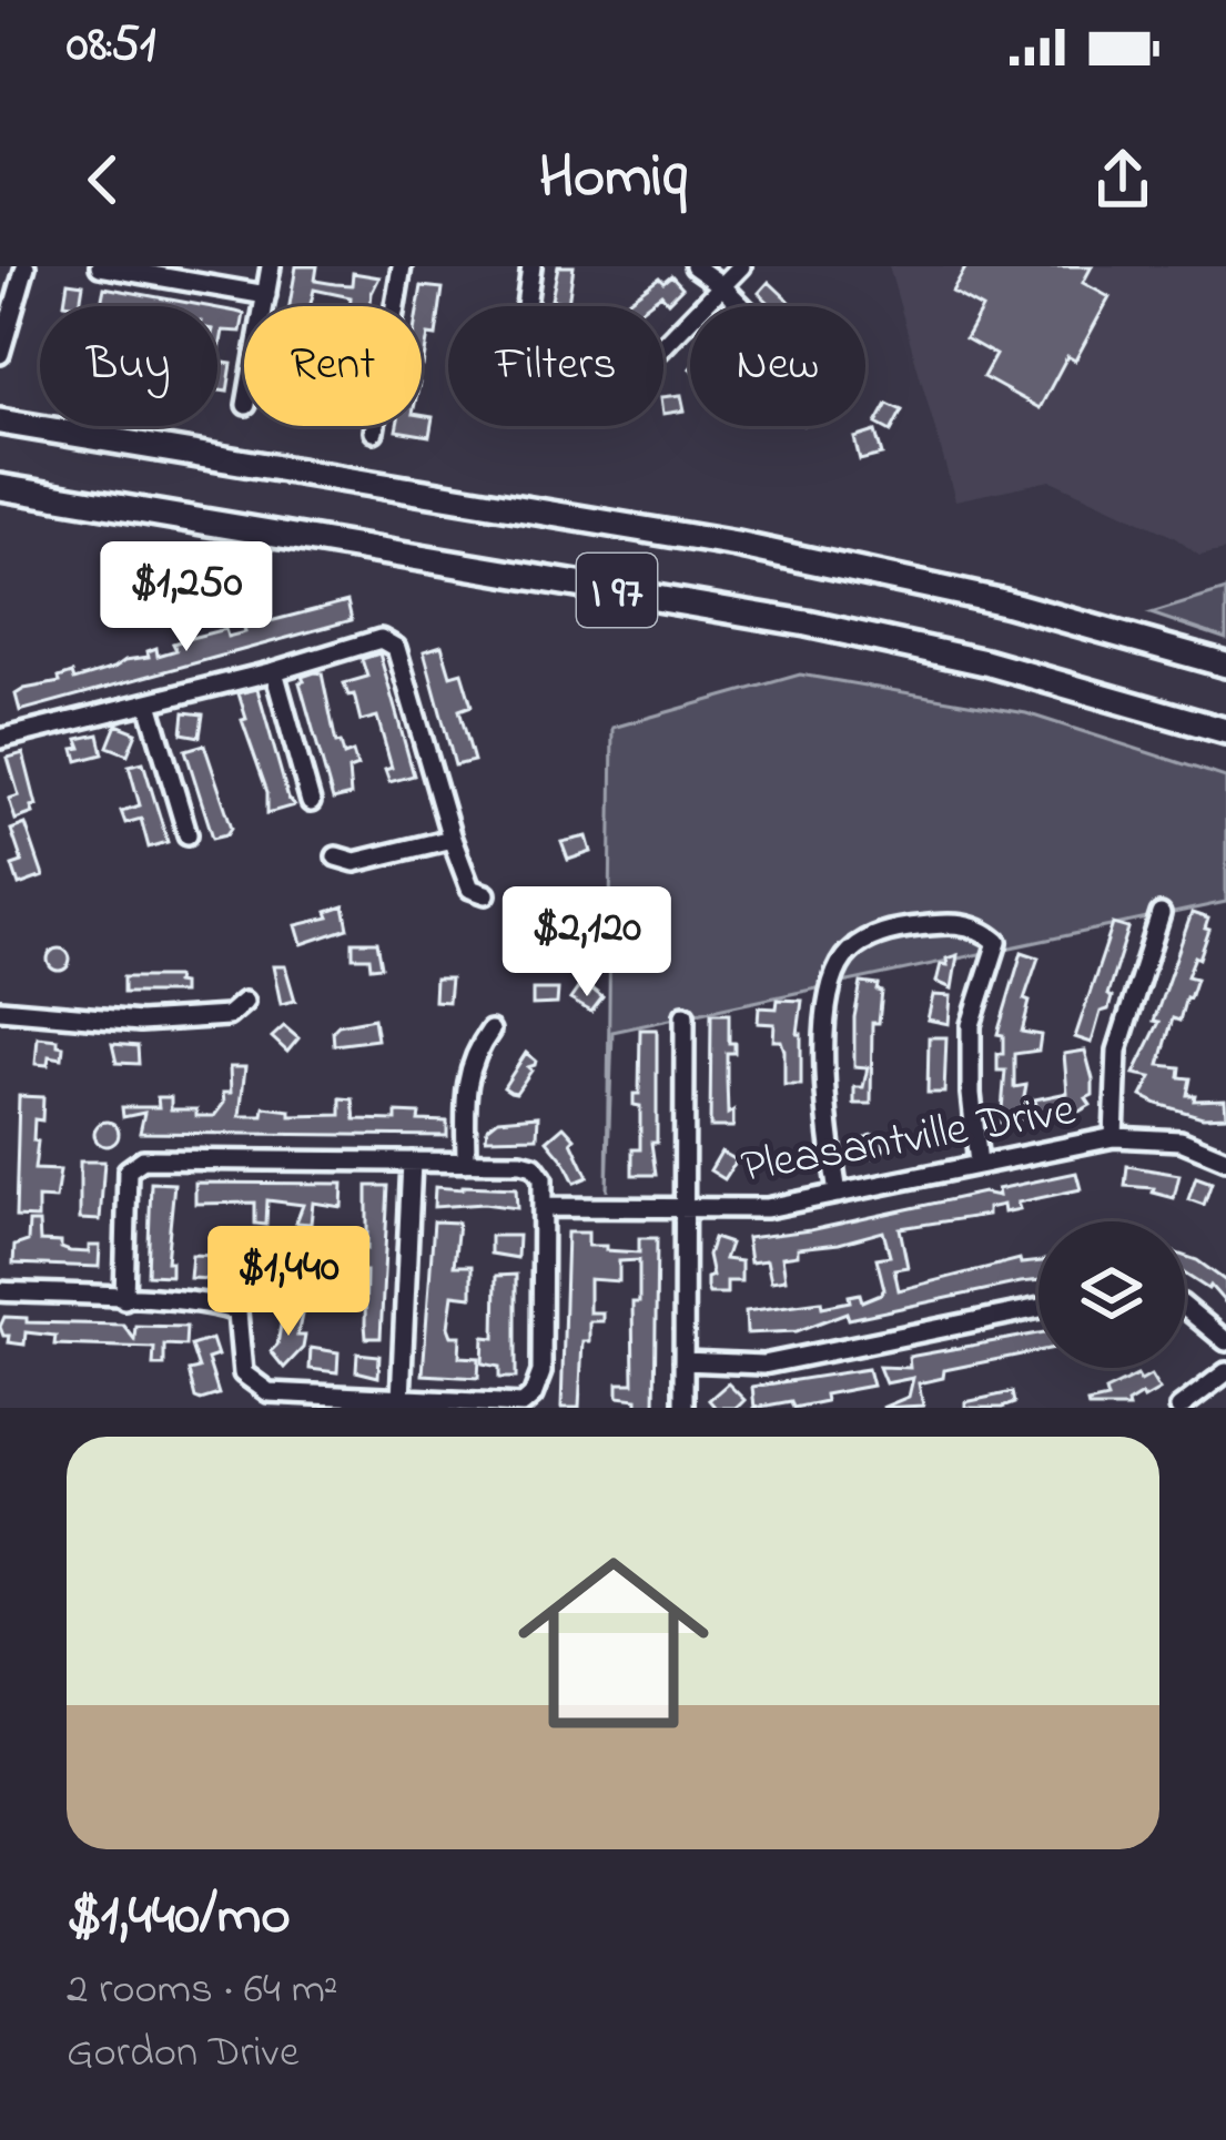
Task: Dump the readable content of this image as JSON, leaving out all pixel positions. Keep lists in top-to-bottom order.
{
  "streets": {
    "highway": ["I 97"],
    "street": ["Pleasantville Drive"]
  },
  "page": {
    "status": "08:51",
    "header": "Homiq",
    "chip": [
      "Buy",
      "Rent",
      "Filters",
      "New"
    ],
    "price": ["$1,250", "$2,120", "$1,440"],
    "list": [
      {
        "name": "$1,440/mo",
        "note": "2 rooms · 64 m² · Gordon Drive"
      }
    ]
  }
}
